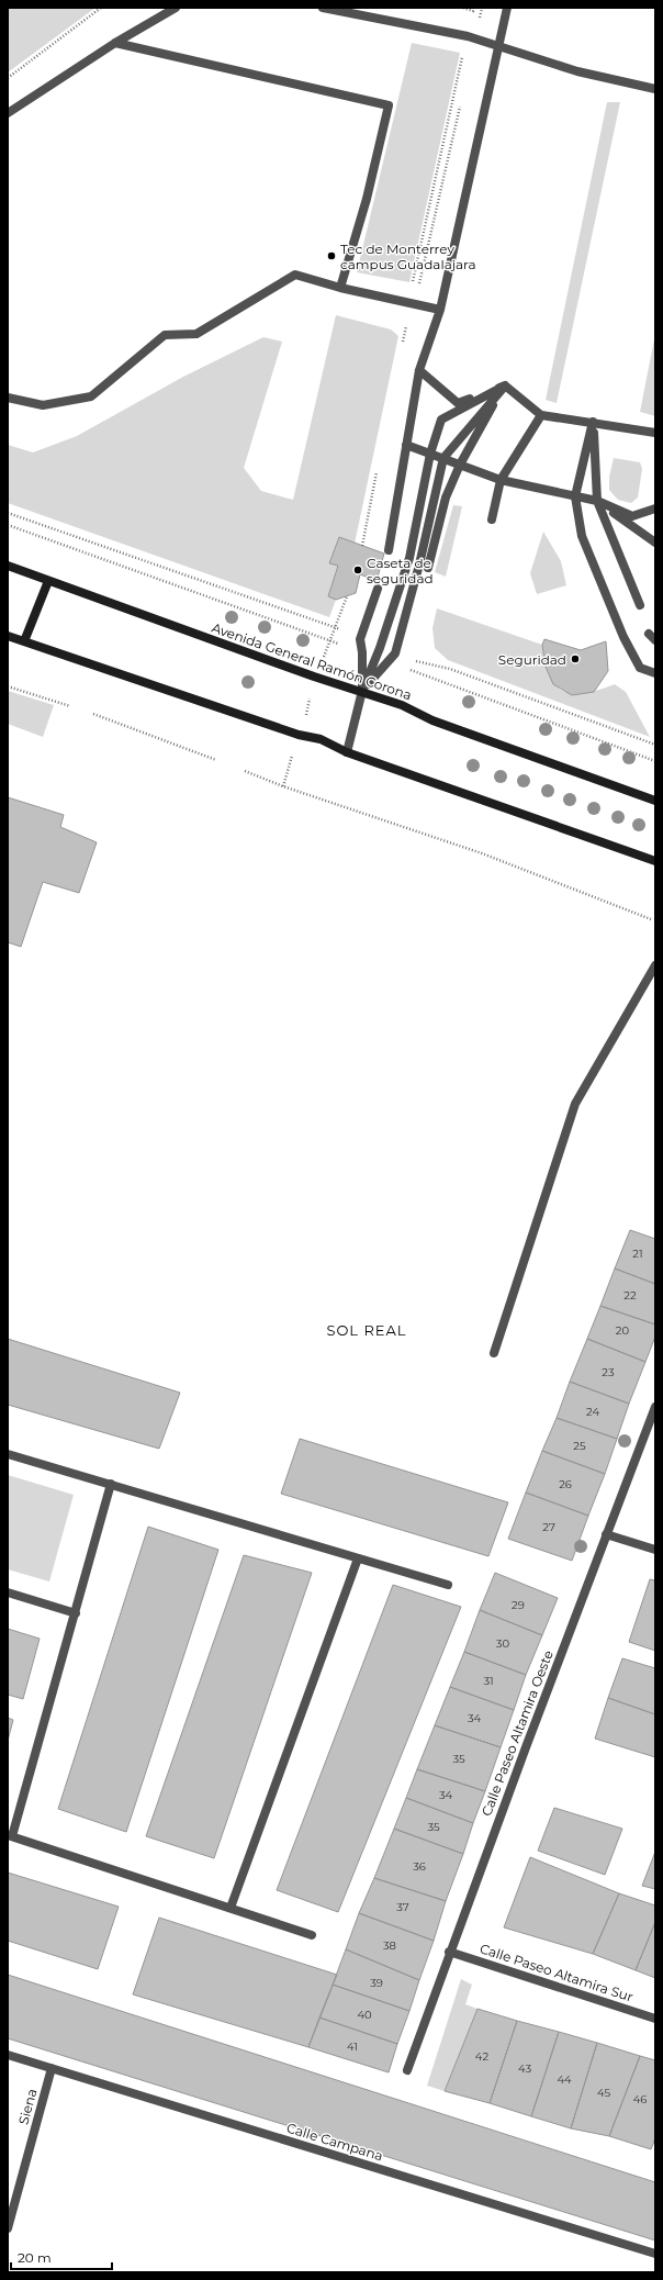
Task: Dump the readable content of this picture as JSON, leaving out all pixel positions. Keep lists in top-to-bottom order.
{
  "streets": {
    "main road": ["Avenida General Ramón Corona"],
    "street": [
      "Calle Paseo Altamira Oeste",
      "Calle Paseo Altamira Sur",
      "Siena",
      "Calle Campana"
    ]
  },
  "crossings": [
    ["Calle Paseo Altamira Oeste", "Calle Paseo Altamira Sur"],
    ["Siena", "Calle Campana"]
  ],
  "districts": ["SOL REAL"],
  "places": ["Tec de Monterrey campus Guadalajara", "Caseta de seguridad", "Seguridad"],
  "house_numbers": [
    "21",
    "22",
    "20",
    "23",
    "24",
    "25",
    "26",
    "27",
    "29",
    "30",
    "31",
    "34",
    "35",
    "34",
    "35",
    "36",
    "37",
    "38",
    "39",
    "40",
    "41",
    "42",
    "43",
    "44",
    "45",
    "46"
  ],
  "scale_bar": "20 m"
}
